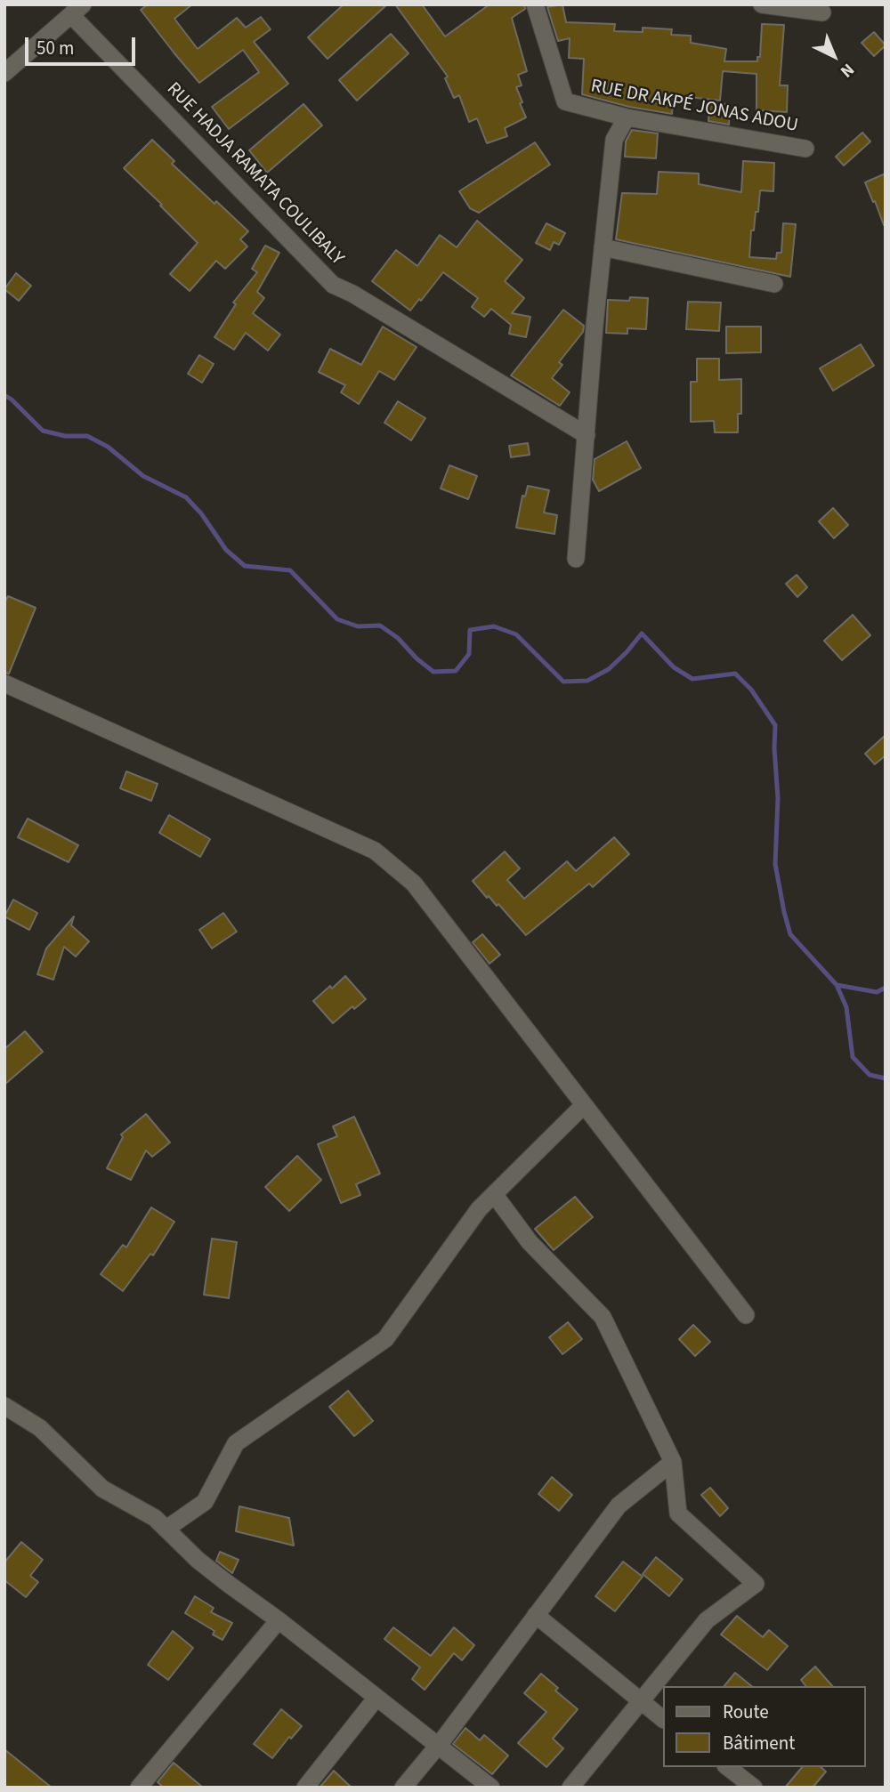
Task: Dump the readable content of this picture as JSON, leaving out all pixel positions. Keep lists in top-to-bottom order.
{
  "streets": {
    "street": ["RUE DR AKPÉ JONAS ADOU", "RUE HADJA RAMATA COULIBALY"]
  },
  "legend": ["Route", "Bâtiment"],
  "scale_bar": "50 m",
  "north": "bottom right"
}
